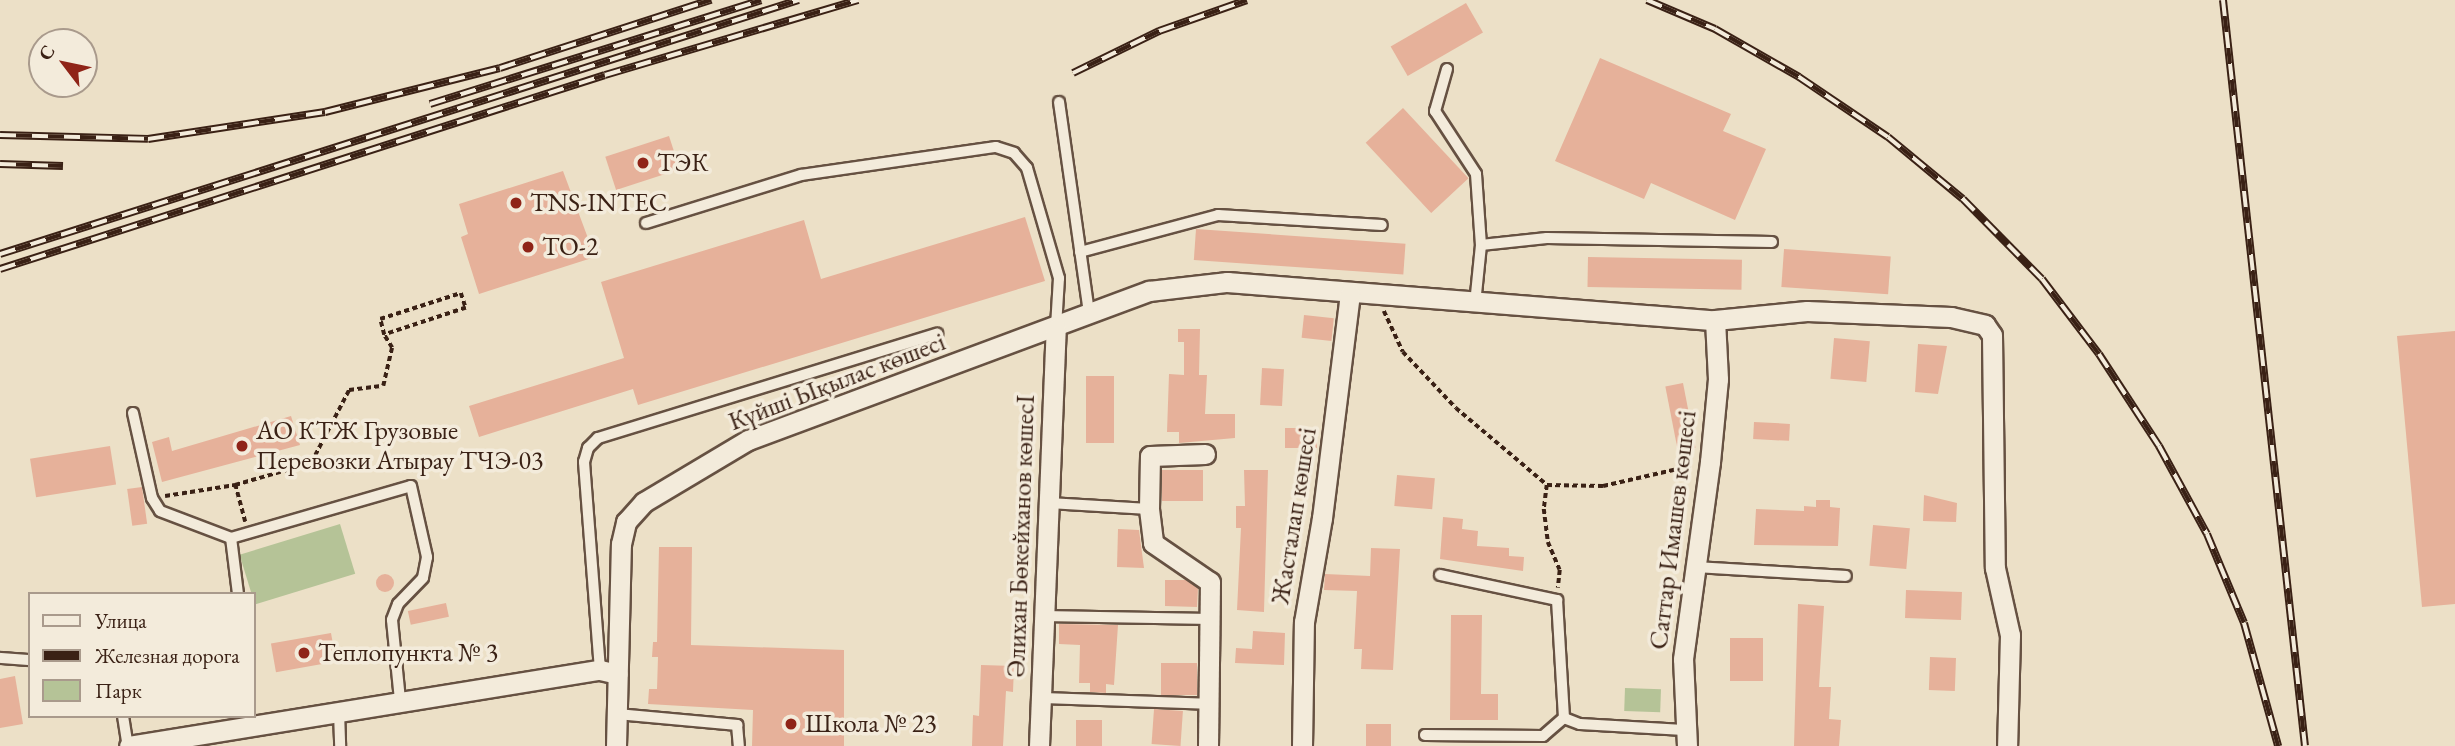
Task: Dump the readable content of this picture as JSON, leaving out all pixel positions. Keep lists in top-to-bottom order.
{
  "streets": {
    "street": [
      "Күйші Ықылас көшесі",
      "Жасталап көшесі",
      "Саттар Имашев көшесі",
      "Әлихан Бөкейханов көшесI"
    ]
  },
  "crossings": [
    ["Күйші Ықылас көшесі", "Жасталап көшесі"],
    ["Күйші Ықылас көшесі", "Саттар Имашев көшесі"],
    ["Күйші Ықылас көшесі", "Әлихан Бөкейханов көшесI"]
  ],
  "places": [
    "ТЭК",
    "TNS-INTEC",
    "ТО-2",
    "АО КТЖ Грузовые Перевозки Атырау ТЧЭ-03",
    "Теплопункта № 3",
    "Школа № 23"
  ],
  "legend": ["Улица", "Железная дорога", "Парк"],
  "north": "top left"
}
